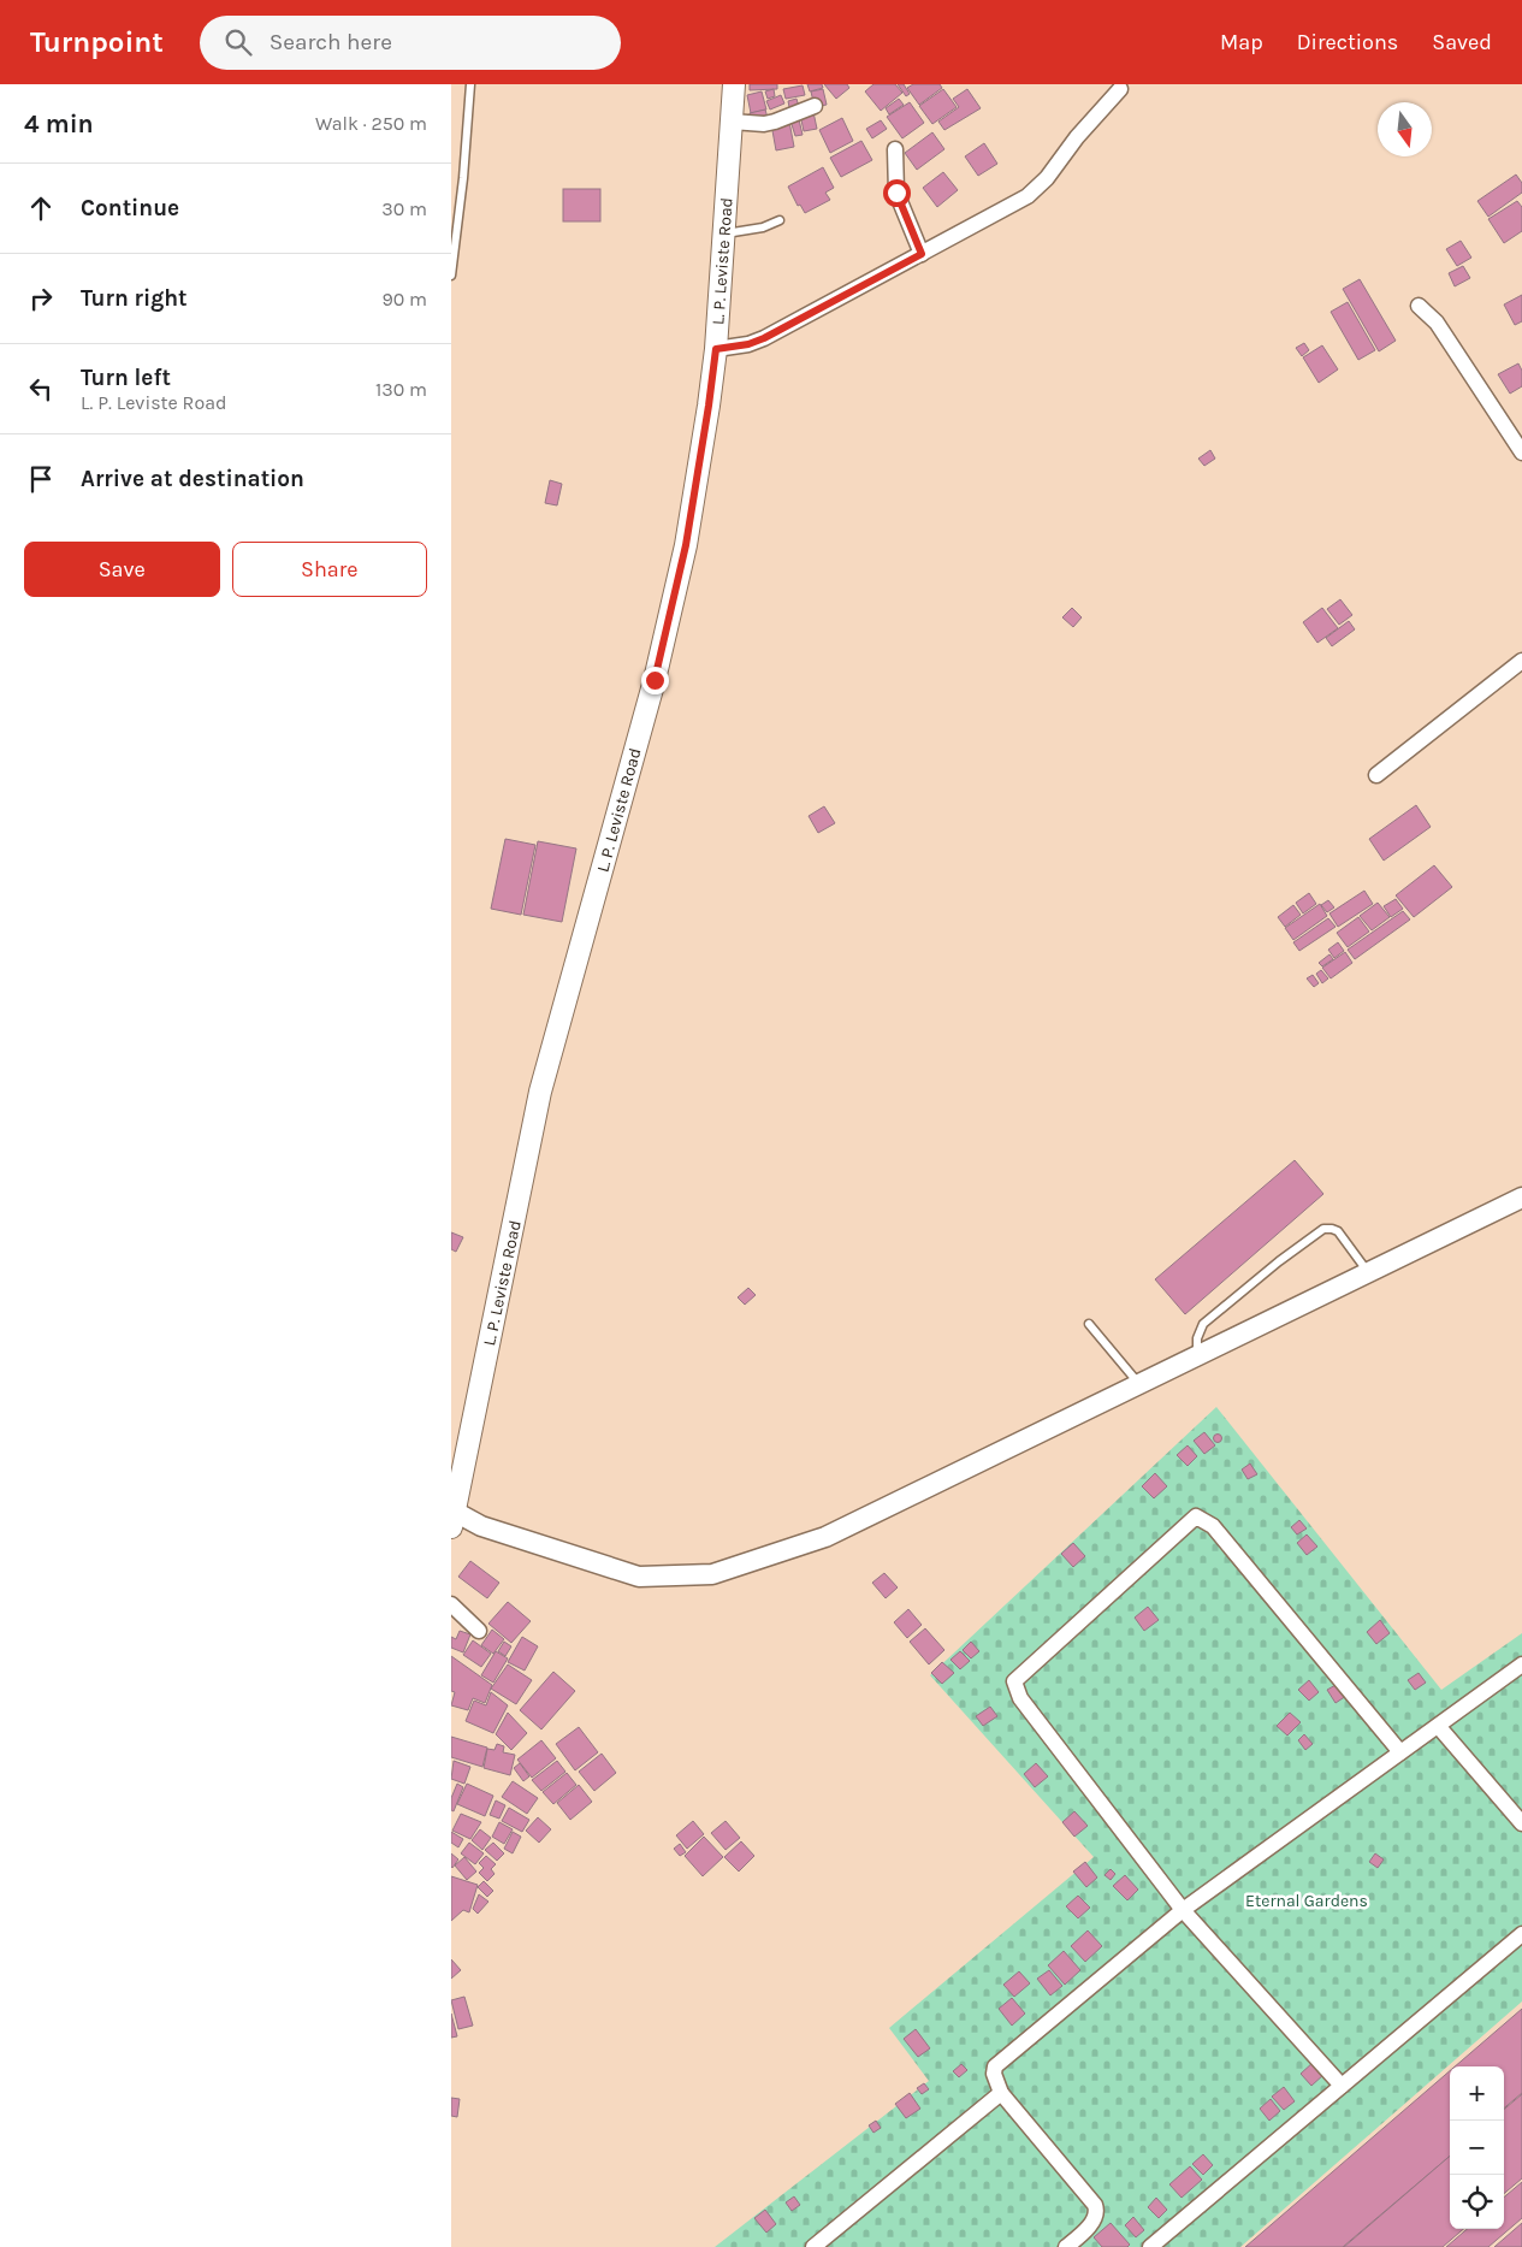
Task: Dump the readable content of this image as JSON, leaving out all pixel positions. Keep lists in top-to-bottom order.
{
  "streets": {
    "main road": ["L. P. Leviste Road"]
  },
  "parks": ["Eternal Gardens"],
  "north": "bottom",
  "page": {
    "header": "Turnpoint",
    "search": "Search here",
    "nav": ["Map", "Directions", "Saved"],
    "heading": ["4 min", "Walk · 250 m"],
    "list": [
      ["Continue", "30 m"],
      ["Turn right", "90 m"],
      ["Turn left", "L. P. Leviste Road", "130 m"],
      "Arrive at destination"
    ],
    "buttons": ["Save", "Share"],
    "map_buttons": ["+", "−"]
  }
}
